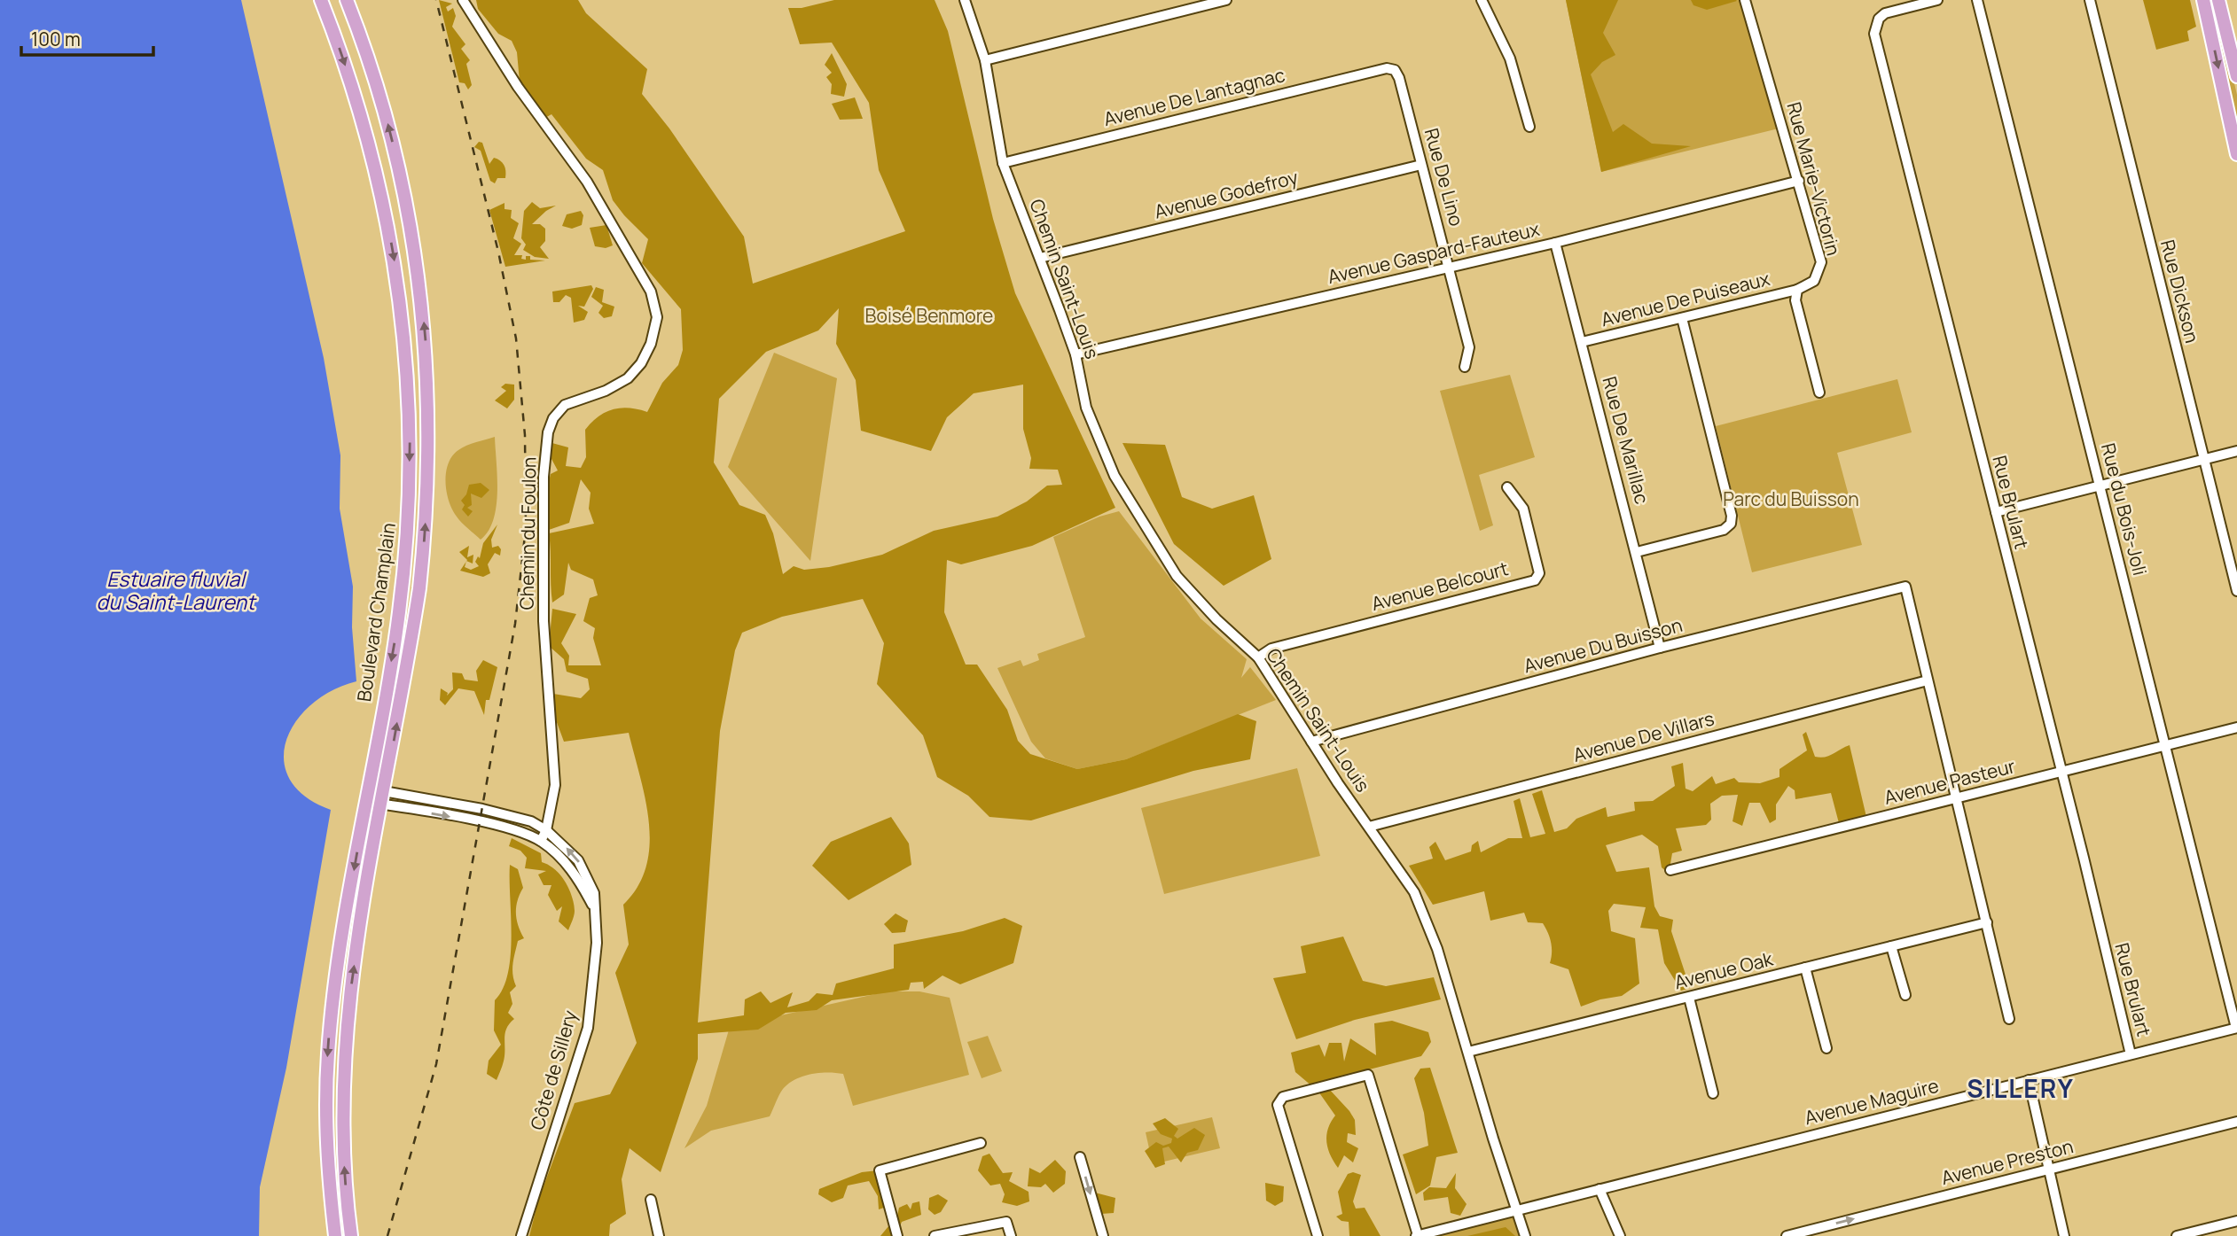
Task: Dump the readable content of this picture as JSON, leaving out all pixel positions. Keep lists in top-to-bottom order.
{
  "streets": {
    "main road": ["Boulevard Champlain"],
    "street": [
      "Avenue De Lantagnac",
      "Rue De Lino",
      "Rue Marie-Victorin",
      "Avenue Godefroy",
      "Avenue Gaspard-Fauteux",
      "Chemin Saint-Louis",
      "Rue Dickson",
      "Avenue De Puiseaux",
      "Rue De Marillac",
      "Rue Brulart",
      "Rue du Bois-Joli",
      "Chemin du Foulon",
      "Avenue Belcourt",
      "Avenue Du Buisson",
      "Avenue De Villars",
      "Avenue Pasteur",
      "Avenue Oak",
      "Côte de Sillery",
      "Avenue Maguire",
      "Avenue Preston"
    ]
  },
  "crossings": [
    ["Avenue De Lantagnac", "Rue De Lino"],
    ["Avenue De Lantagnac", "Chemin Saint-Louis"],
    ["Rue De Lino", "Avenue Godefroy"],
    ["Rue De Lino", "Avenue Gaspard-Fauteux"],
    ["Rue Marie-Victorin", "Avenue Gaspard-Fauteux"],
    ["Rue Marie-Victorin", "Avenue De Puiseaux"],
    ["Avenue Godefroy", "Chemin Saint-Louis"],
    ["Avenue Gaspard-Fauteux", "Chemin Saint-Louis"],
    ["Avenue Gaspard-Fauteux", "Rue De Marillac"],
    ["Chemin Saint-Louis", "Avenue Belcourt"],
    ["Chemin Saint-Louis", "Avenue Du Buisson"],
    ["Chemin Saint-Louis", "Avenue De Villars"],
    ["Chemin Saint-Louis", "Avenue Oak"],
    ["Chemin Saint-Louis", "Avenue Maguire"],
    ["Avenue De Puiseaux", "Rue De Marillac"],
    ["Rue De Marillac", "Avenue Du Buisson"],
    ["Rue Brulart", "Avenue Pasteur"],
    ["Rue Brulart", "Avenue Maguire"],
    ["Rue du Bois-Joli", "Avenue Pasteur"],
    ["Rue du Bois-Joli", "Avenue Maguire"],
    ["Chemin du Foulon", "Côte de Sillery"],
    ["Boulevard Champlain", "Côte de Sillery"],
    ["Avenue Du Buisson", "Avenue De Villars"]
  ],
  "one_way": ["Avenue Preston"],
  "districts": ["SILLERY"],
  "water": ["Estuaire fluvial du Saint-Laurent"],
  "parks": ["Boisé Benmore", "Parc du Buisson"],
  "scale_bar": "100 m"
}
